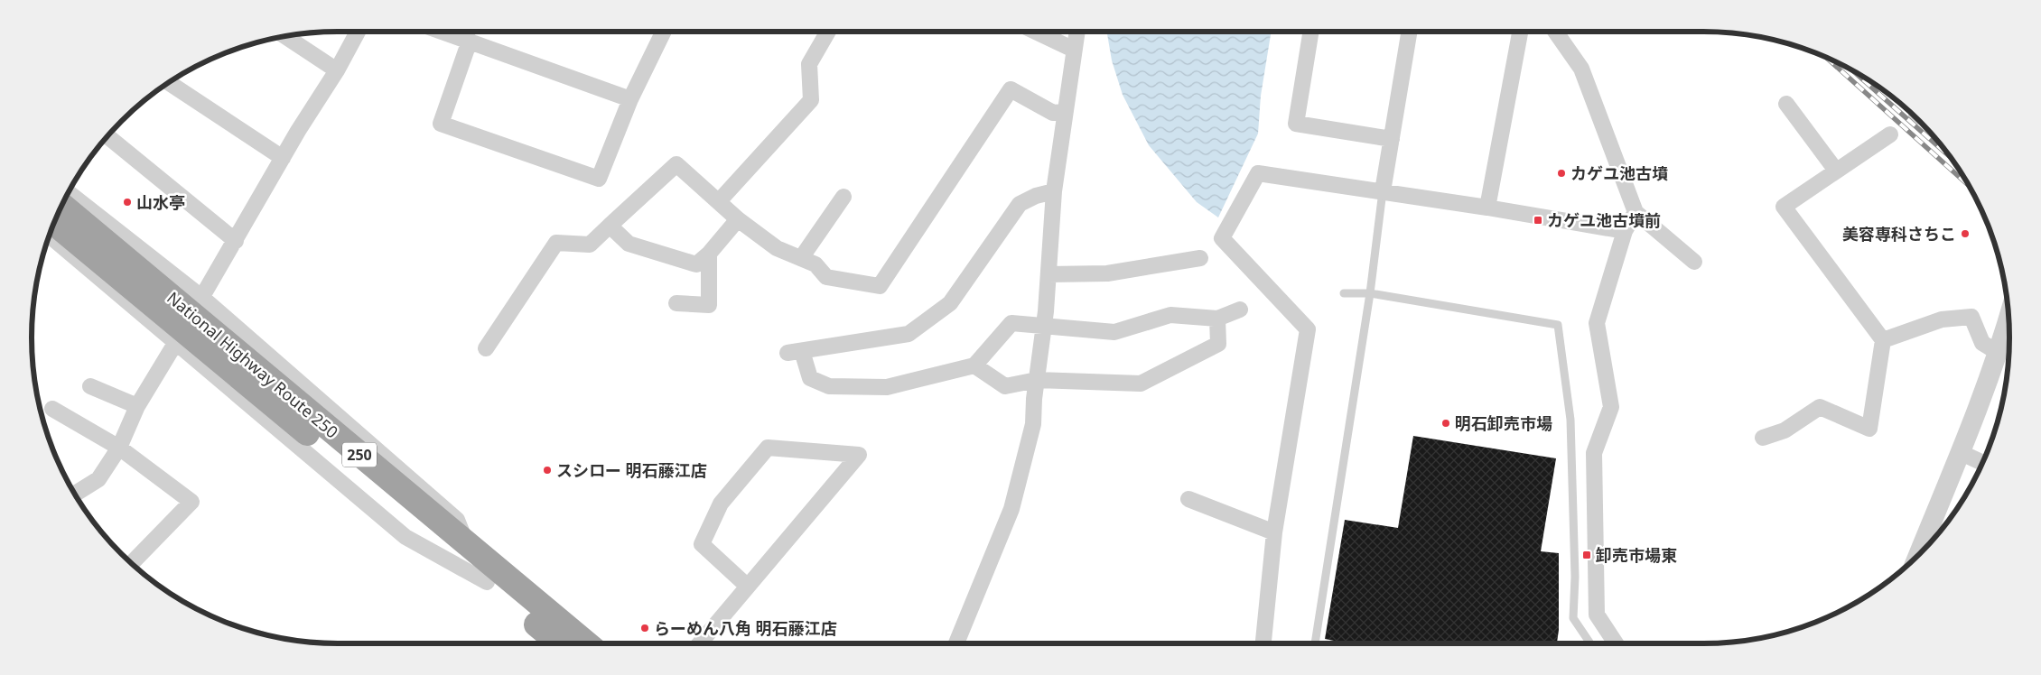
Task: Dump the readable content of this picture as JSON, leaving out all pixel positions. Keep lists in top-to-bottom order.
{
  "streets": {
    "highway": ["National Highway Route 250", "250"]
  },
  "places": {
    "other": [
      "カゲユ池古墳",
      "山水亭",
      "美容専科さちこ",
      "明石卸売市場",
      "スシロー 明石藤江店",
      "らーめん八角 明石藤江店"
    ],
    "transit": ["カゲユ池古墳前", "卸売市場東"]
  }
}
